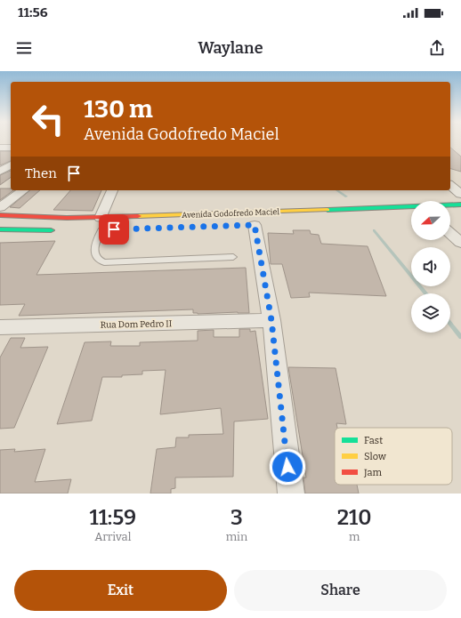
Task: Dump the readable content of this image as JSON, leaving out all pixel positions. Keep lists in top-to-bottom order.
{
  "streets": {
    "main road": ["Avenida Godofredo Maciel"],
    "street": ["Rua Dom Pedro II"]
  },
  "legend": ["Fast", "Slow", "Jam"],
  "north": "left",
  "page": {
    "status": "11:56",
    "header": "Waylane",
    "turn": ["130 m", "Avenida Godofredo Maciel"],
    "then": "Then",
    "eta": [
      "11:59",
      "Arrival",
      "3",
      "min",
      "210",
      "m"
    ],
    "buttons": ["Exit", "Share"]
  }
}
